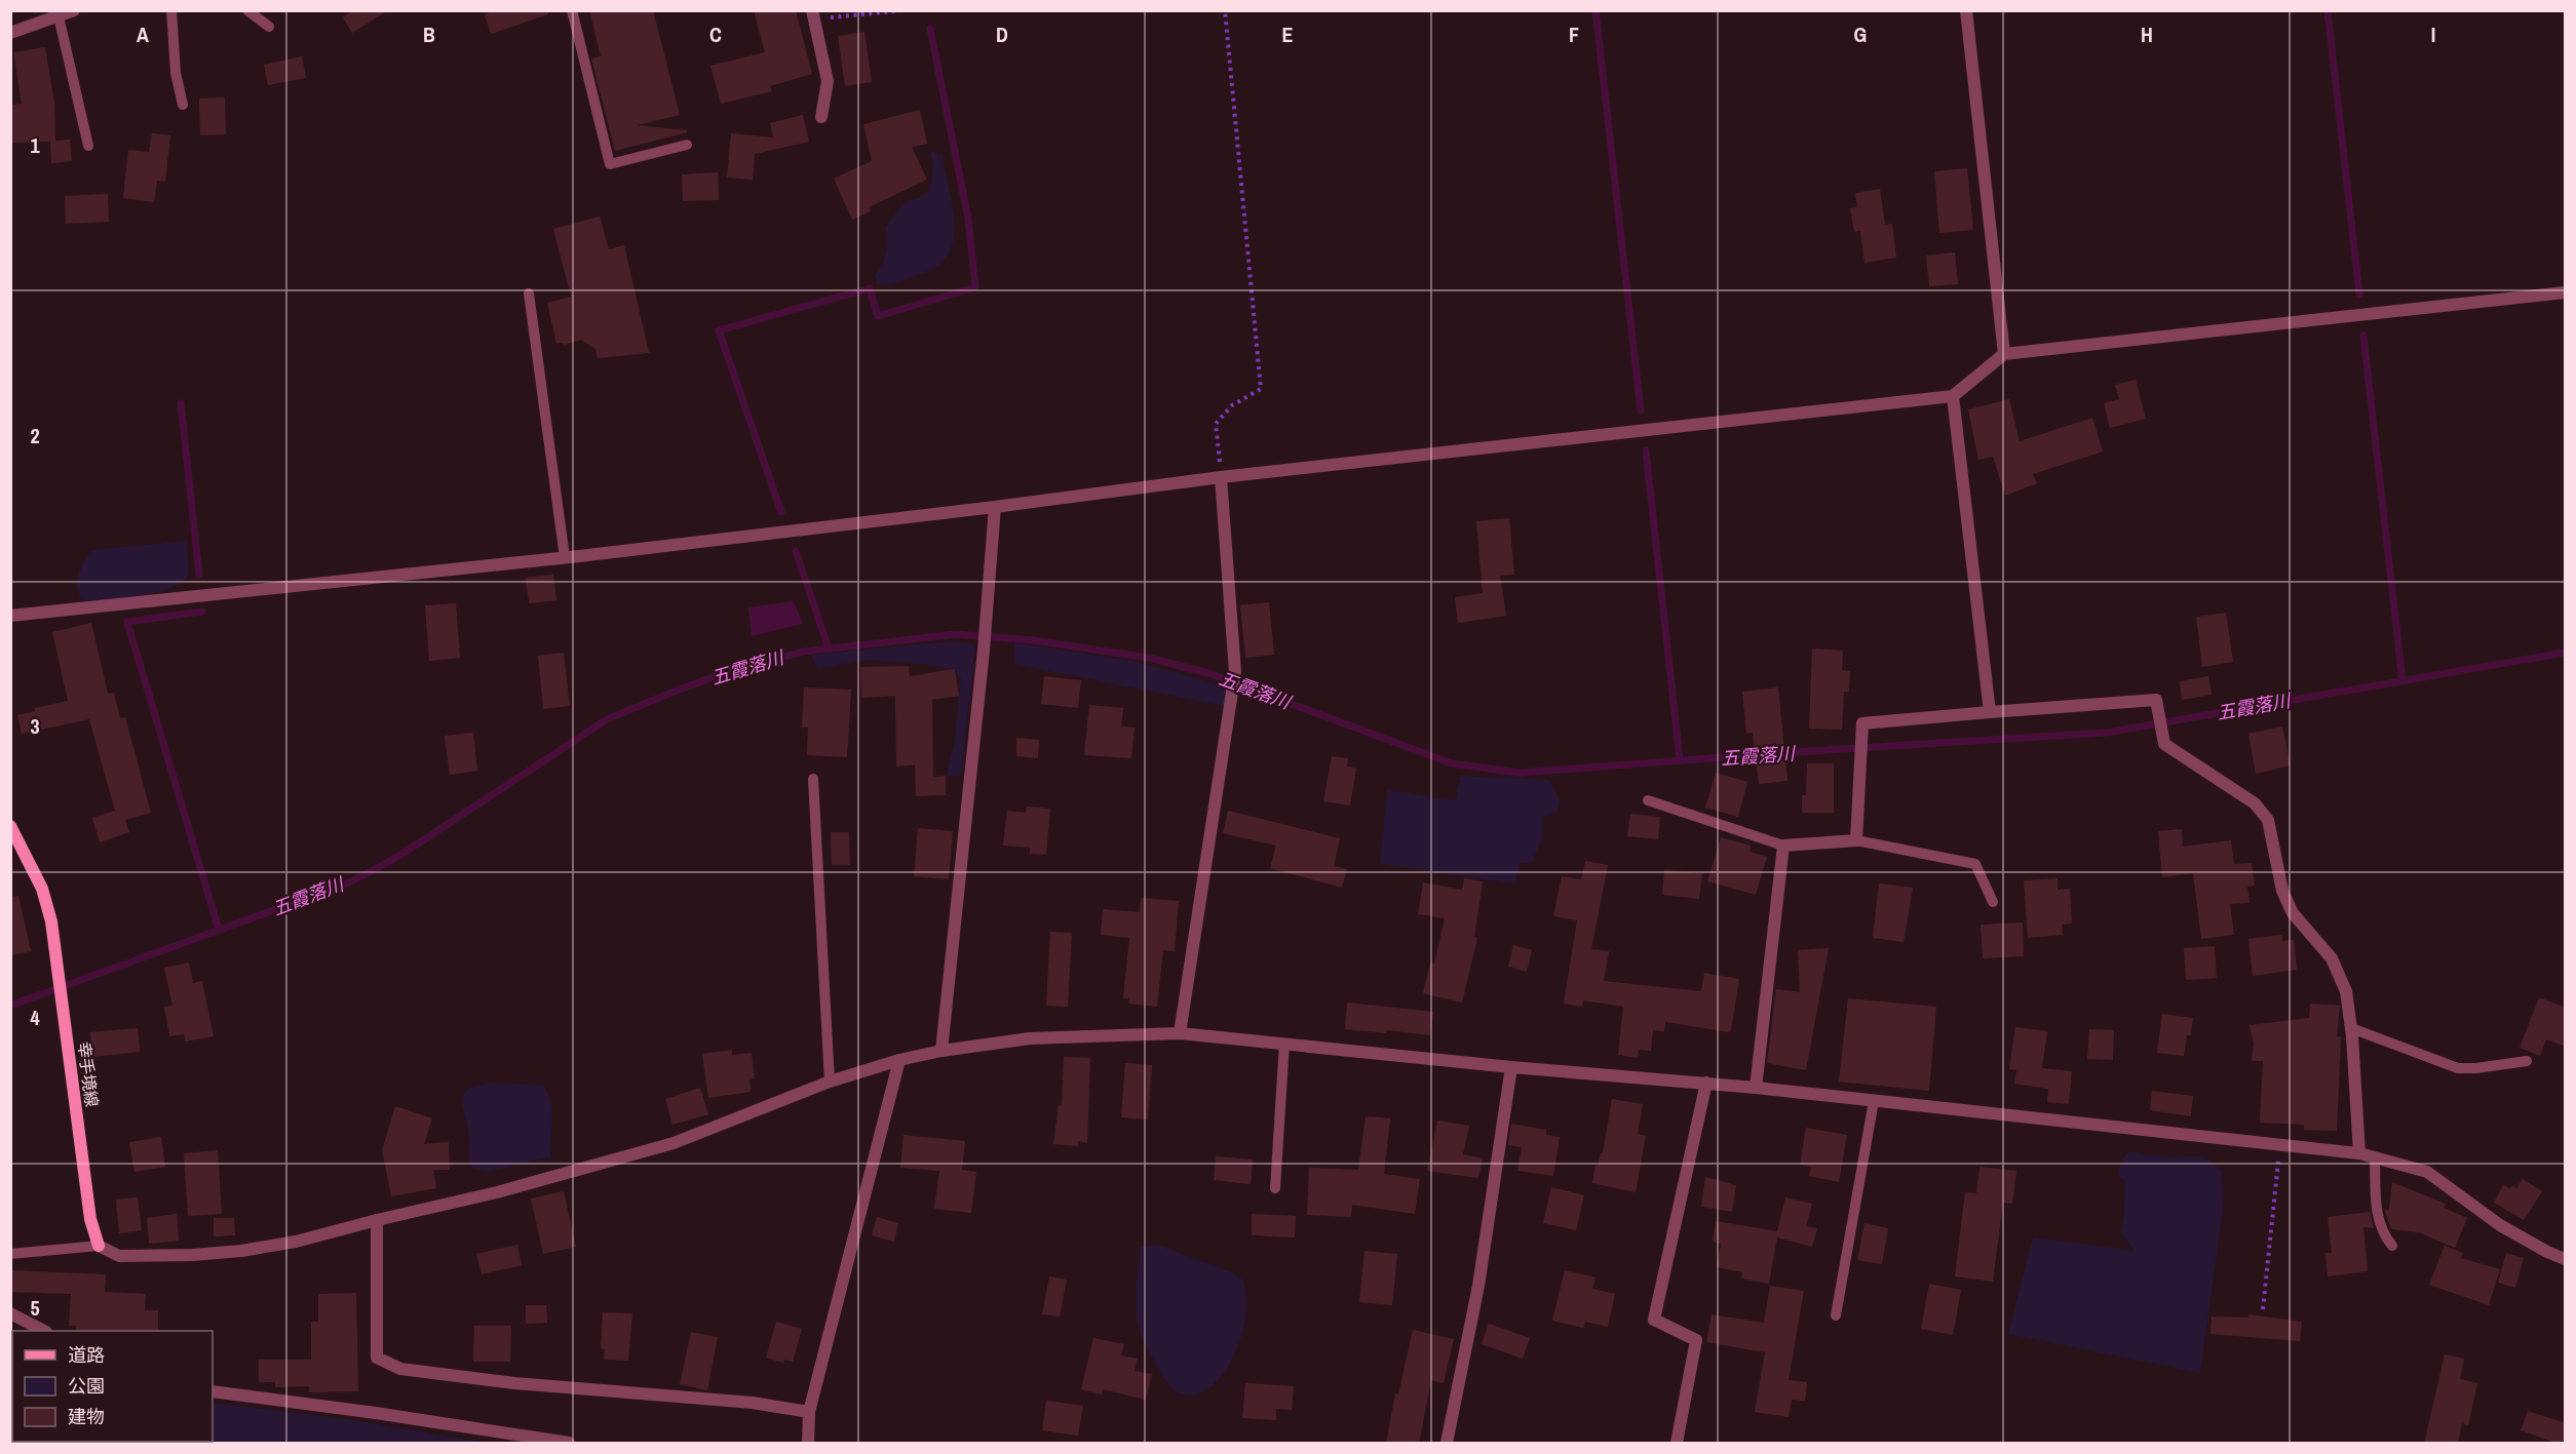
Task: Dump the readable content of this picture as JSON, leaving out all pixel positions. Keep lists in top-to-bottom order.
{
  "streets": {
    "main road": ["幸手境線"]
  },
  "water": ["五霞落川"],
  "legend": ["道路", "公園", "建物"],
  "grid": {
    "columns": [
      "A",
      "B",
      "C",
      "D",
      "E",
      "F",
      "G",
      "H",
      "I"
    ],
    "rows": [
      "1",
      "2",
      "3",
      "4",
      "5"
    ]
  }
}
